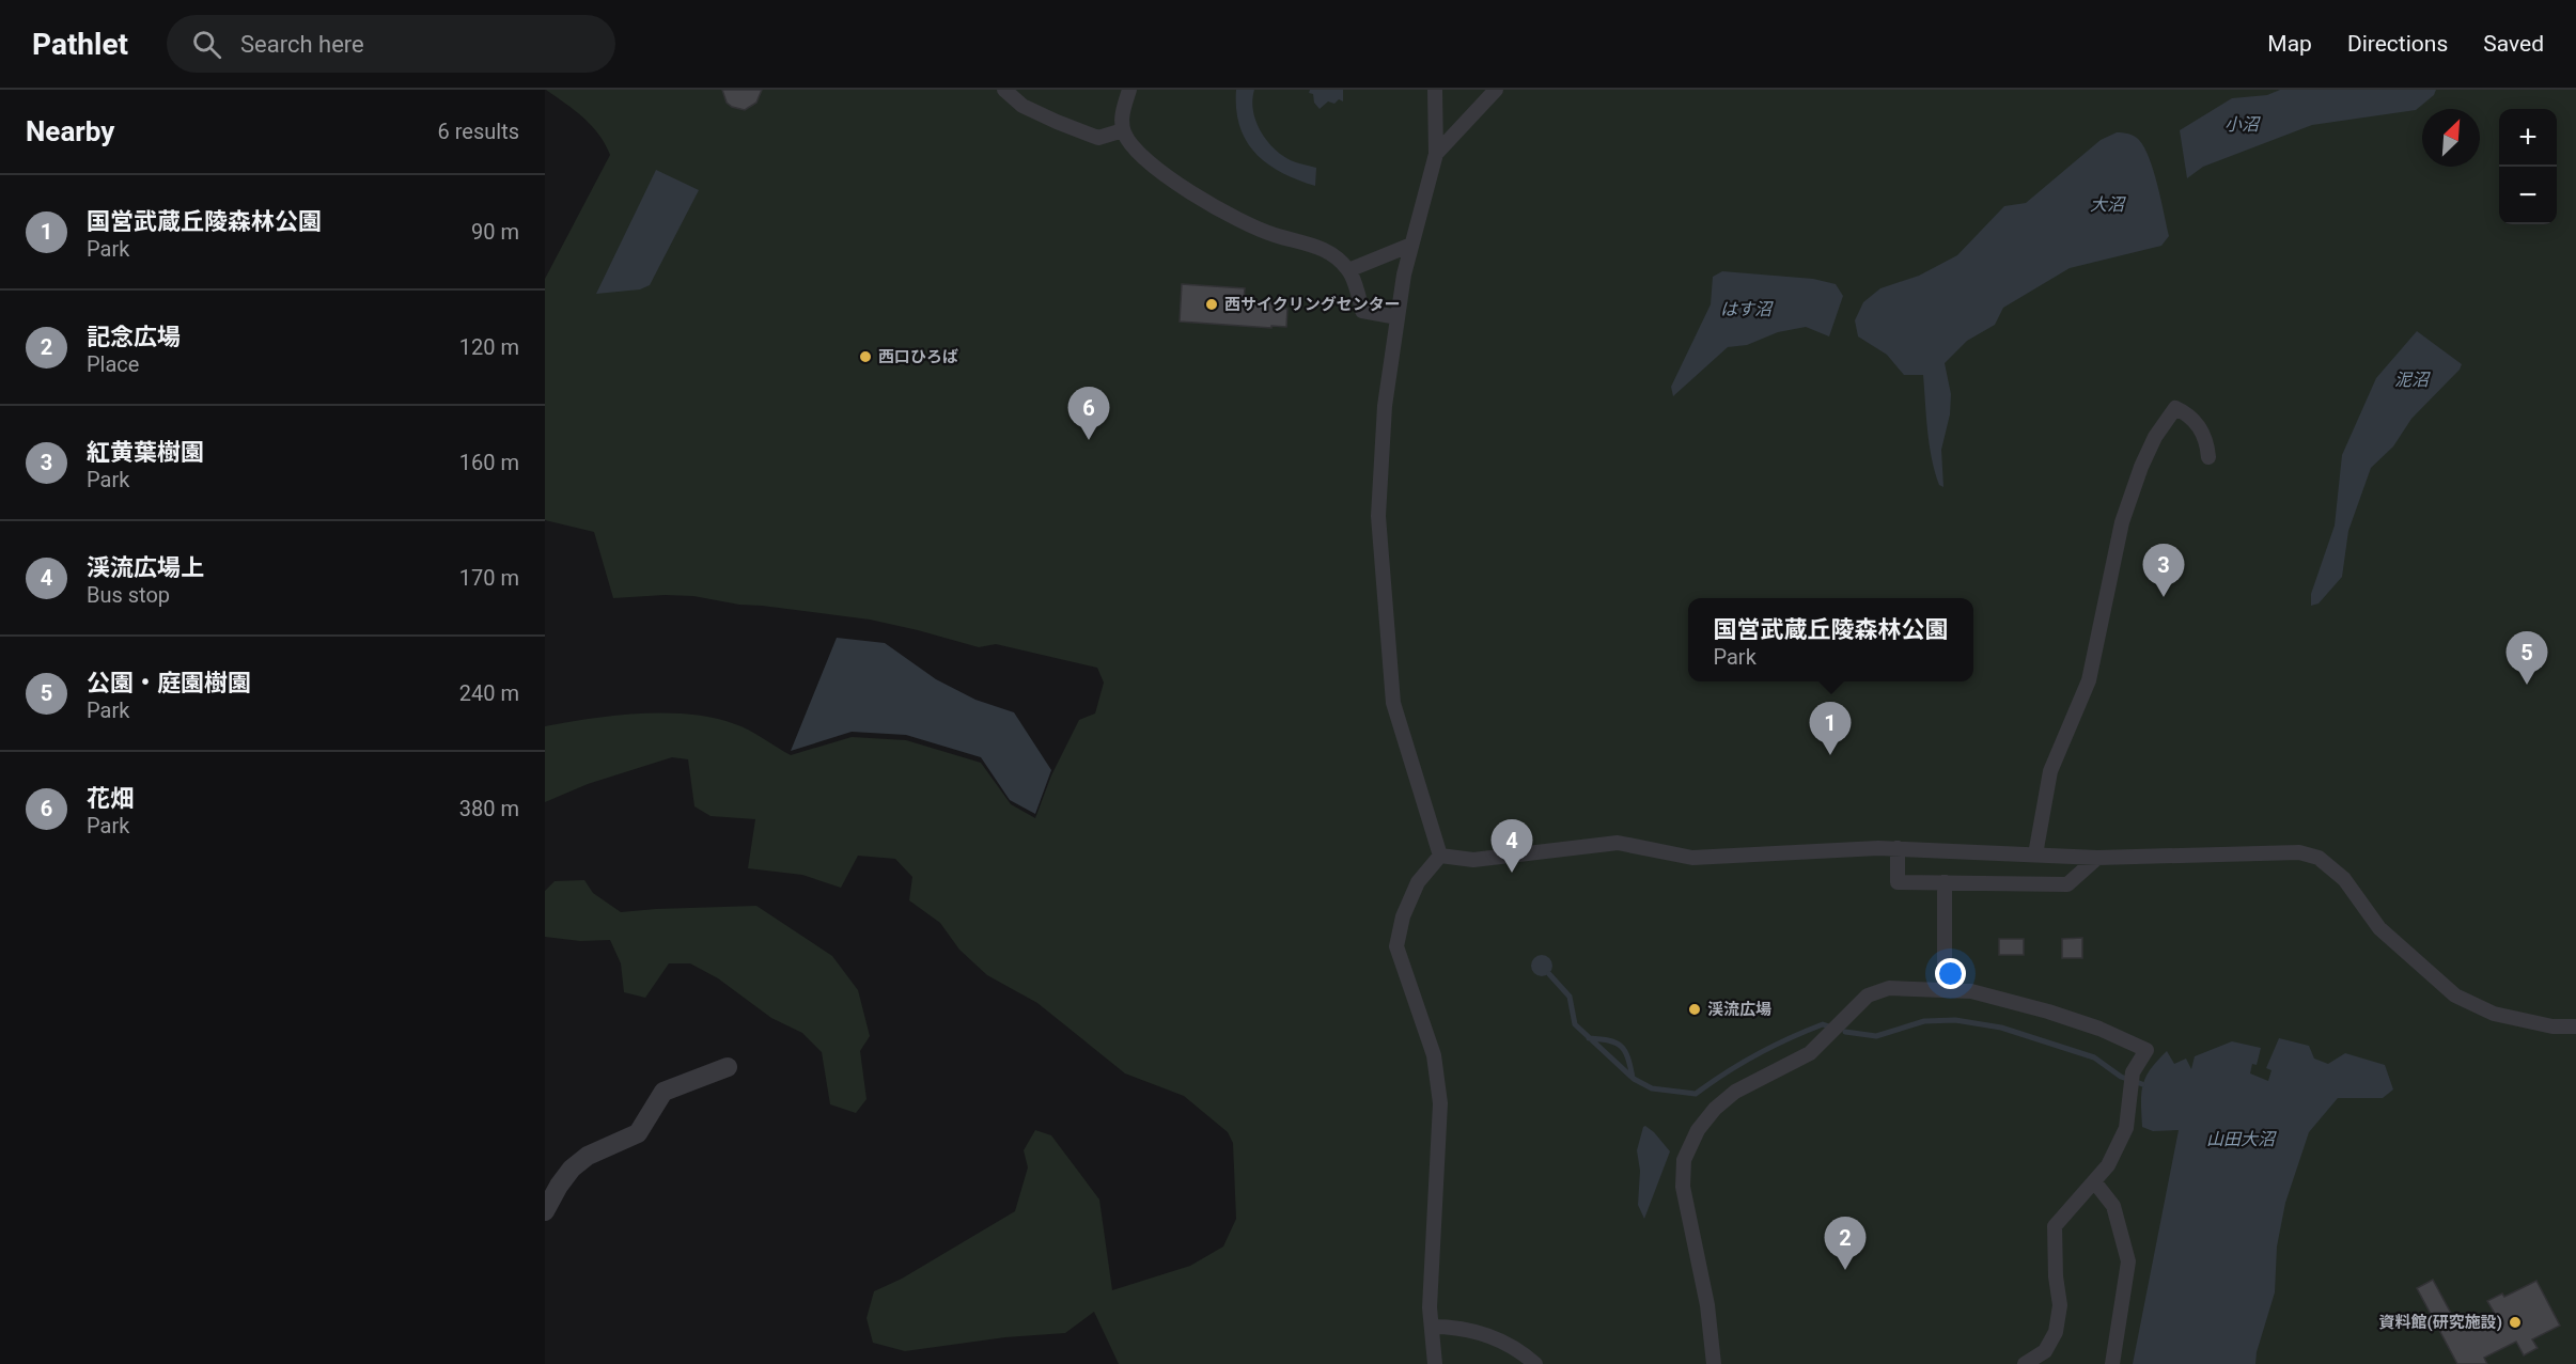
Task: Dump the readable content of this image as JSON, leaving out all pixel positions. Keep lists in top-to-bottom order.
{
  "water": [
    "小沼",
    "大沼",
    "はす沼",
    "泥沼",
    "山田大沼"
  ],
  "places": [
    "西サイクリングセンター",
    "西口ひろば",
    "渓流広場",
    "資料館(研究施設)"
  ],
  "north": "top right",
  "page": {
    "header": "Pathlet",
    "search": "Search here",
    "nav": ["Map", "Directions", "Saved"],
    "heading": ["Nearby", "6 results"],
    "map_buttons": ["+", "−"],
    "list": [
      {
        "mark": "1",
        "name": "国営武蔵丘陵森林公園",
        "note": "Park",
        "value": "90 m"
      },
      {
        "mark": "2",
        "name": "記念広場",
        "note": "Place",
        "value": "120 m"
      },
      {
        "mark": "3",
        "name": "紅黄葉樹園",
        "note": "Park",
        "value": "160 m"
      },
      {
        "mark": "4",
        "name": "渓流広場上",
        "note": "Bus stop",
        "value": "170 m"
      },
      {
        "mark": "5",
        "name": "公園・庭園樹園",
        "note": "Park",
        "value": "240 m"
      },
      {
        "mark": "6",
        "name": "花畑",
        "note": "Park",
        "value": "380 m"
      }
    ],
    "pins": [
      "6",
      "3",
      "5",
      "1",
      "4",
      "2"
    ],
    "popup": ["国営武蔵丘陵森林公園", "Park"]
  }
}
